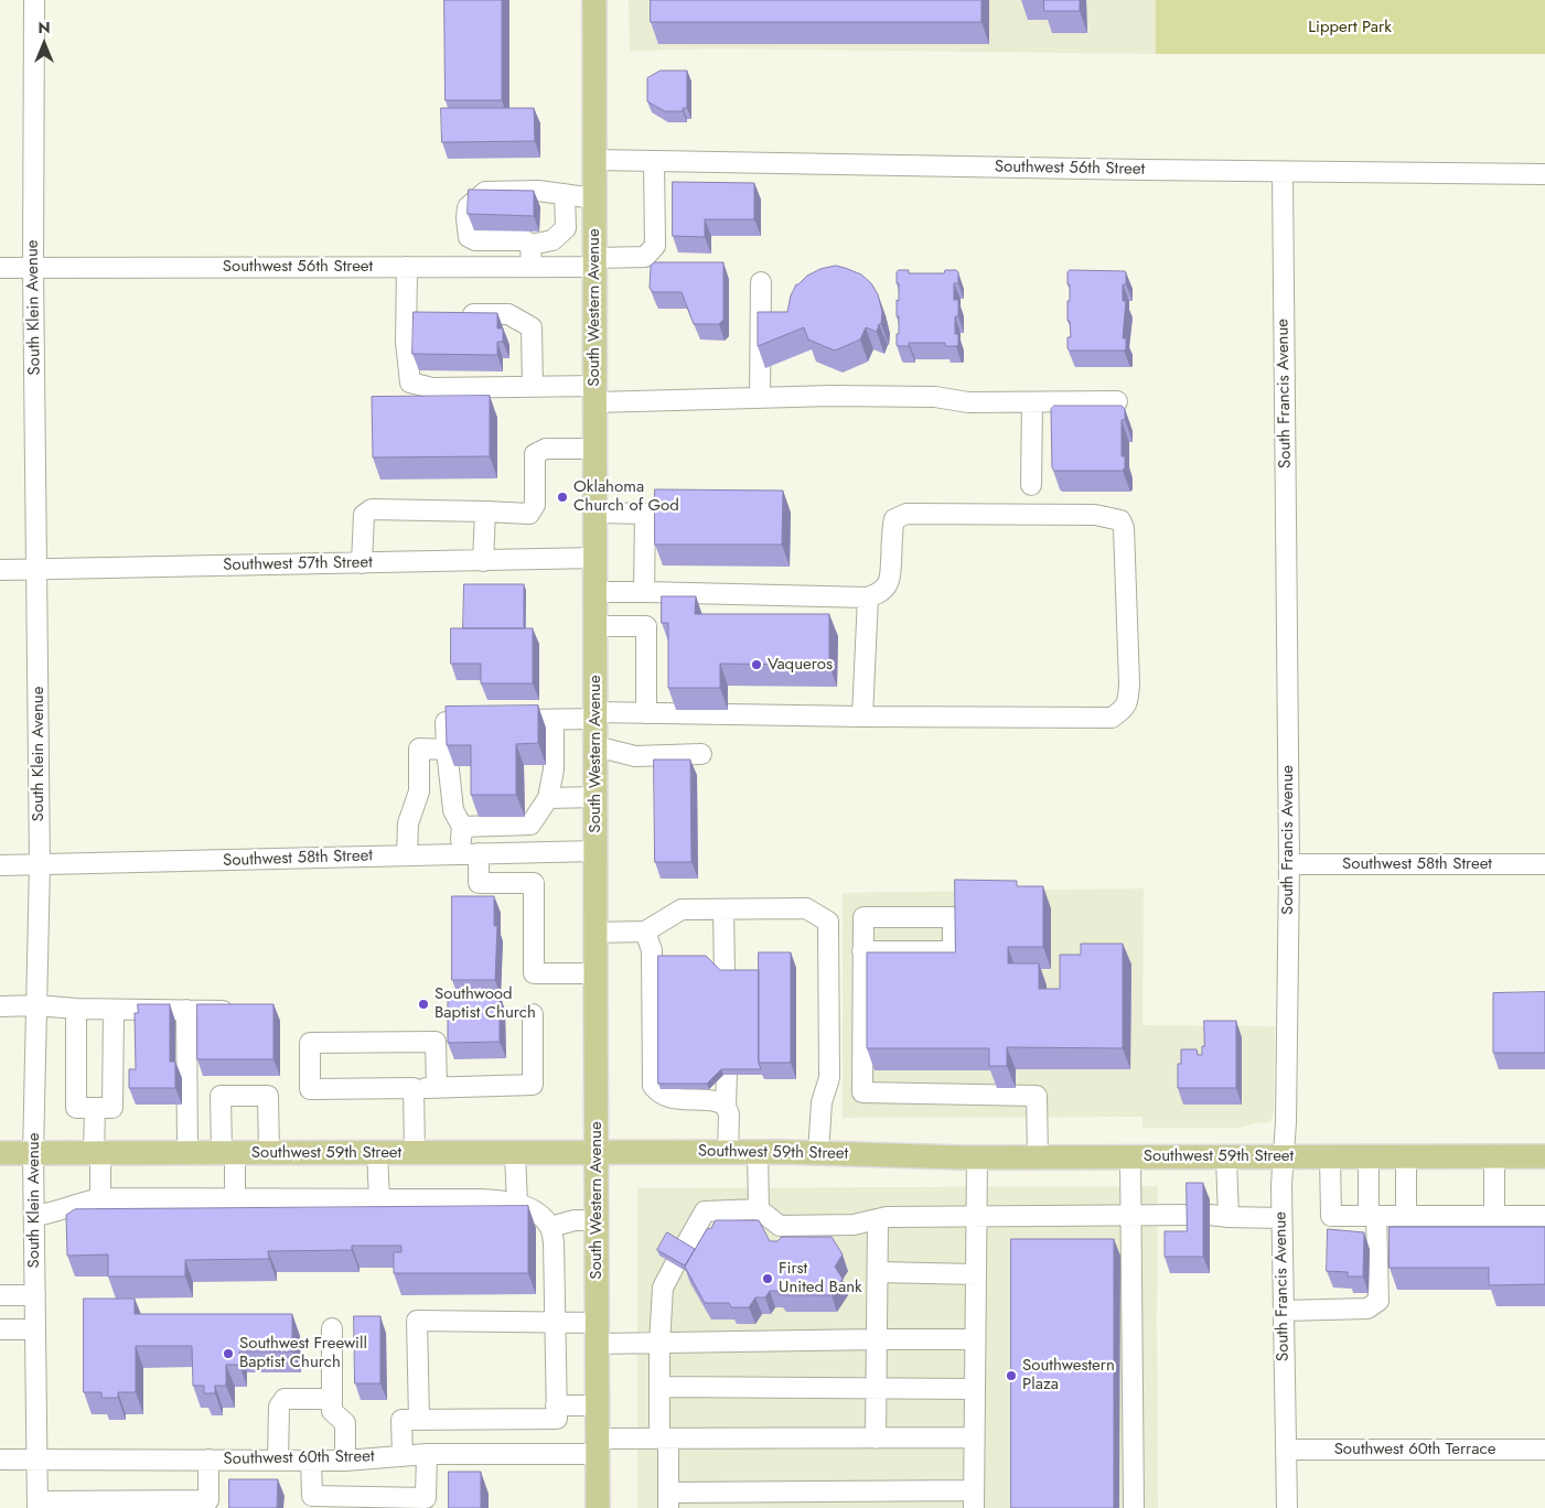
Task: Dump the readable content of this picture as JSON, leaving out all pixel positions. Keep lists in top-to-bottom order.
{
  "streets": {
    "main road": ["South Western Avenue", "Southwest 59th Street"],
    "street": [
      "Southwest 56th Street",
      "South Klein Avenue",
      "South Francis Avenue",
      "Southwest 57th Street",
      "Southwest 58th Street",
      "Southwest 60th Terrace",
      "Southwest 60th Street"
    ]
  },
  "crossings": [
    ["Southwest 56th Street", "South Klein Avenue"],
    ["Southwest 56th Street", "South Western Avenue"],
    ["Southwest 56th Street", "South Francis Avenue"],
    ["South Klein Avenue", "Southwest 57th Street"],
    ["South Klein Avenue", "Southwest 58th Street"],
    ["South Klein Avenue", "Southwest 59th Street"],
    ["South Klein Avenue", "Southwest 60th Street"],
    ["South Western Avenue", "Southwest 57th Street"],
    ["South Western Avenue", "Southwest 58th Street"],
    ["South Western Avenue", "Southwest 59th Street"],
    ["South Western Avenue", "Southwest 60th Street"],
    ["South Francis Avenue", "Southwest 58th Street"],
    ["South Francis Avenue", "Southwest 59th Street"],
    ["South Francis Avenue", "Southwest 60th Terrace"]
  ],
  "parks": ["Lippert Park"],
  "places": [
    "Oklahoma Church of God",
    "Vaqueros",
    "Southwood Baptist Church",
    "First United Bank",
    "Southwest Freewill Baptist Church",
    "Southwestern Plaza"
  ],
  "north": "top"
}
